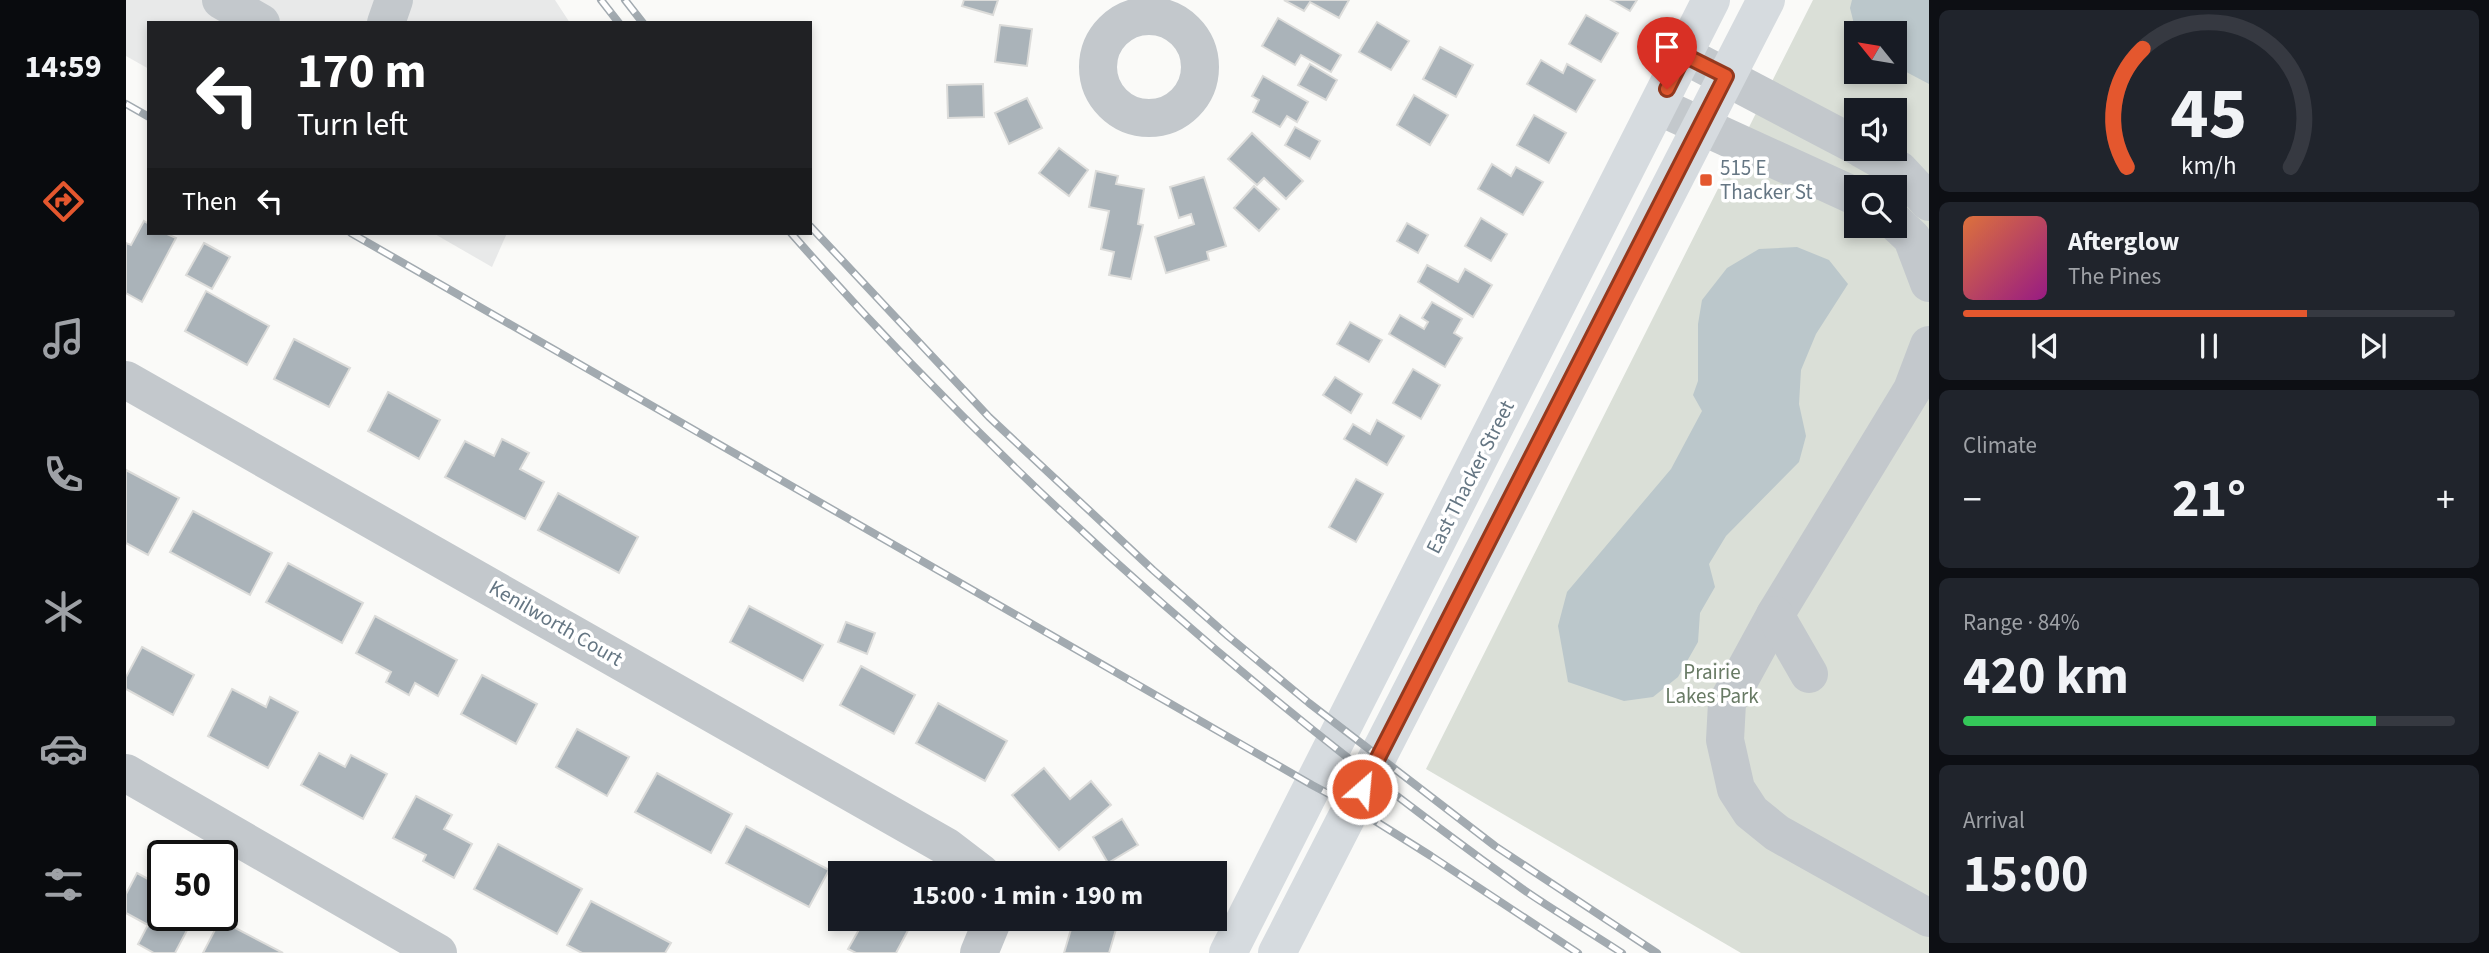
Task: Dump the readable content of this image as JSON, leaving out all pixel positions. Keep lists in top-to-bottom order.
{
  "streets": {
    "main road": ["East Thacker Street"],
    "street": ["Kenilworth Court"]
  },
  "parks": ["Prairie Lakes Park"],
  "places": {
    "transit": ["515 E Thacker St"]
  },
  "north": "top left",
  "page": {
    "tabs": "14:59",
    "turn": ["170 m", "Turn left"],
    "then": "Then",
    "song": ["Afterglow", "The Pines"],
    "tile": [
      "Climate",
      ["Range · 84%", "420 km"],
      ["Arrival", "15:00"]
    ],
    "heat": ["−", "21°", "+"],
    "limit": "50",
    "trip": "15:00 · 1 min · 190 m",
    "gauge": ["45", "km/h"]
  }
}
